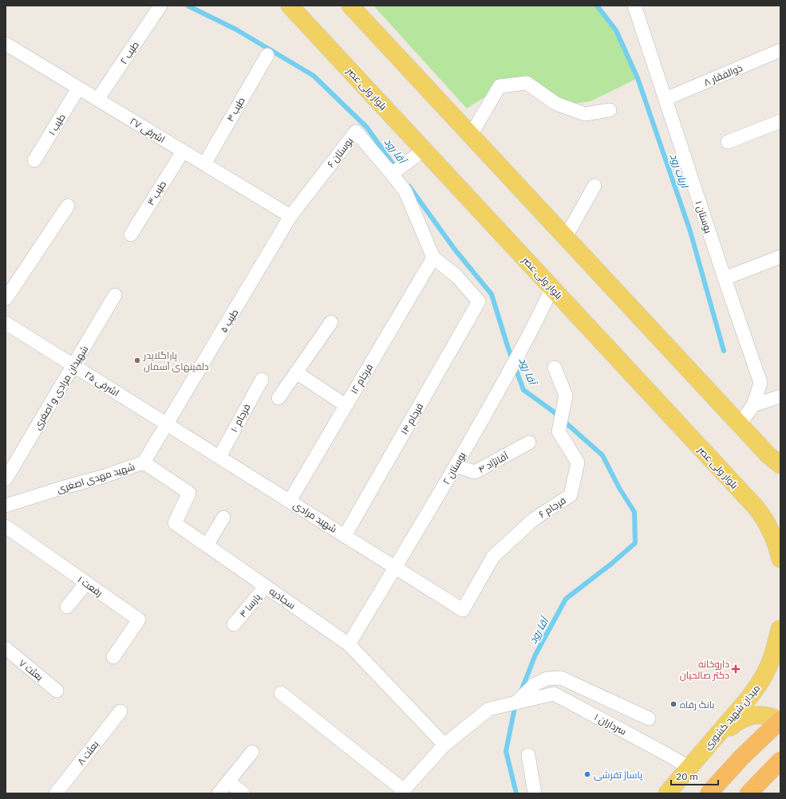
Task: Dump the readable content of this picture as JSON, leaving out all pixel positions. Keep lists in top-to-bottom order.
{
  "streets": {
    "main road": ["بلوار ولی عصر", "میدان شهید کشوری"],
    "street": [
      "طیب ۲",
      "ذوالفقار ۸",
      "طیب ۴",
      "طیب ۱",
      "اشرفی ۲۷",
      "بوستان ۶",
      "طیب ۳",
      "بوستان ۱",
      "طیب ۵",
      "فرجام ۱۲",
      "اشرفی ۲۵",
      "شهیدان مرادی و اصغری",
      "فرجام ۱۰",
      "فرجام ۱۴",
      "آقانژاد ۴",
      "بوستان ۲",
      "شهید مهدی اصغری",
      "فرجام ۶",
      "شهید مرادی",
      "رفعت ۱",
      "سجادیه",
      "پارسا ۴",
      "بعثت ۷",
      "سرداران ۱",
      "بعثت ۸"
    ]
  },
  "crossings": [
    ["طیب ۲", "اشرفی ۲۷"],
    ["ذوالفقار ۸", "بوستان ۱"],
    ["بلوار ولی عصر", "بوستان ۲"],
    ["طیب ۴", "اشرفی ۲۷"],
    ["طیب ۱", "اشرفی ۲۷"],
    ["اشرفی ۲۷", "بوستان ۶"],
    ["اشرفی ۲۷", "طیب ۳"],
    ["اشرفی ۲۷", "طیب ۵"],
    ["بوستان ۶", "طیب ۵"],
    ["طیب ۵", "اشرفی ۲۵"],
    ["طیب ۵", "شهید مهدی اصغری"],
    ["طیب ۵", "شهید مرادی"],
    ["فرجام ۱۲", "فرجام ۱۴"],
    ["فرجام ۱۲", "شهید مرادی"],
    ["اشرفی ۲۵", "شهیدان مرادی و اصغری"],
    ["اشرفی ۲۵", "شهید مهدی اصغری"],
    ["اشرفی ۲۵", "شهید مرادی"],
    ["فرجام ۱۰", "شهید مرادی"],
    ["فرجام ۱۴", "شهید مرادی"],
    ["آقانژاد ۴", "بوستان ۲"],
    ["بوستان ۲", "شهید مرادی"],
    ["بوستان ۲", "سجادیه"],
    ["شهید مهدی اصغری", "شهید مرادی"],
    ["شهید مهدی اصغری", "سجادیه"],
    ["فرجام ۶", "شهید مرادی"],
    ["سجادیه", "پارسا ۴"],
    ["سجادیه", "سرداران ۱"],
    ["میدان شهید کشوری", "سرداران ۱"]
  ],
  "water": ["آقا رود", "ارباب رود"],
  "places": {
    "other": ["پاراگلایدر دلفینهای آسمان", "بانک رفاه", "پاساژ تفرشی"],
    "health": ["داروخانه دکتر صالحیان"]
  },
  "scale_bar": "20 m"
}
